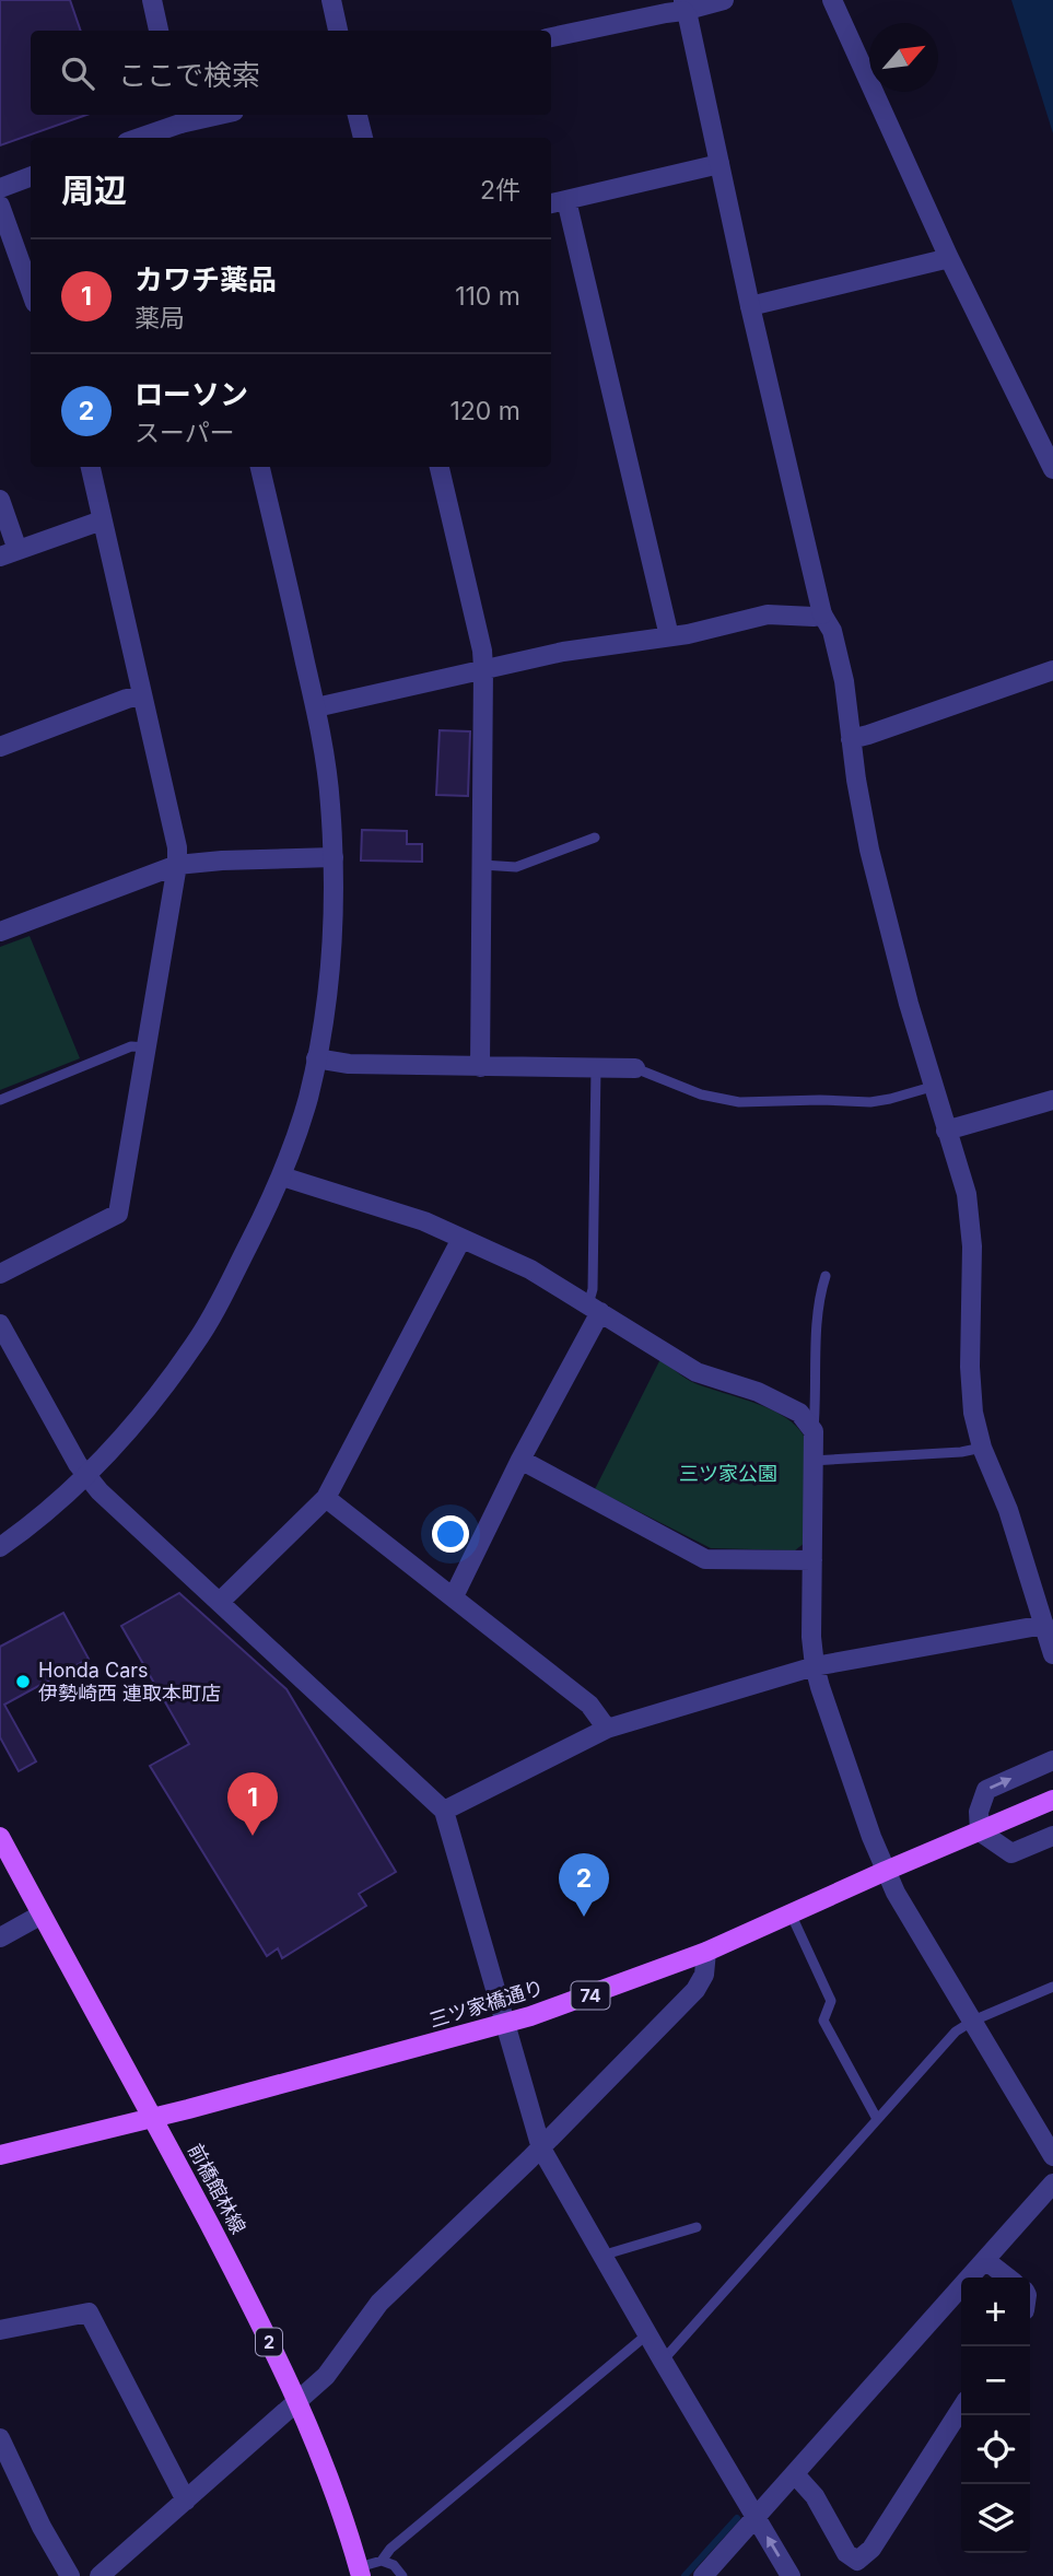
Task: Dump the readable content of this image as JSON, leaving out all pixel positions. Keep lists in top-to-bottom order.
{
  "streets": {
    "main road": [
      "74",
      "三ツ家橋通り",
      "前橋館林線",
      "2"
    ]
  },
  "crossings": [
    ["三ツ家橋通り", "前橋館林線"]
  ],
  "parks": ["三ツ家公園"],
  "places": ["Honda Cars 伊勢崎西 連取本町店"],
  "north": "top right",
  "page": {
    "search": "ここで検索",
    "heading": ["周辺", "2件"],
    "list": [
      {
        "mark": "1",
        "name": "カワチ薬品",
        "note": "薬局",
        "value": "110 m"
      },
      {
        "mark": "2",
        "name": "ローソン",
        "note": "スーパー",
        "value": "120 m"
      }
    ],
    "pins": ["1", "2"],
    "map_buttons": ["+", "−"]
  }
}
